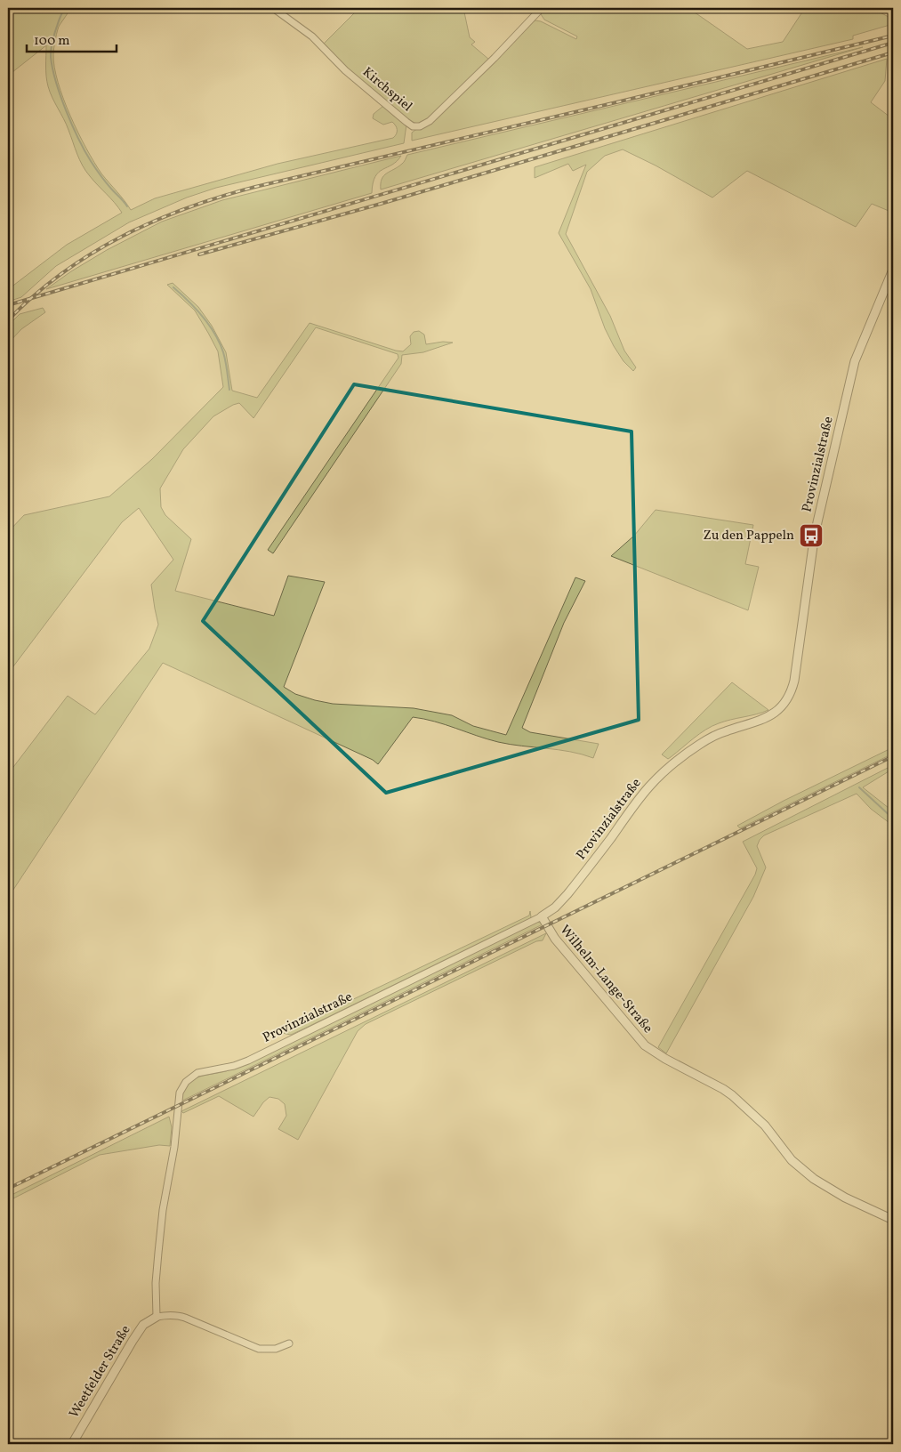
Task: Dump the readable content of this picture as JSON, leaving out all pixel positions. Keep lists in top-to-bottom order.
{
  "streets": {
    "street": [
      "Kirchspiel",
      "Provinzialstraße",
      "Wilhelm-Lange-Straße",
      "Weetfelder Straße"
    ]
  },
  "crossings": [
    ["Provinzialstraße", "Wilhelm-Lange-Straße"],
    ["Provinzialstraße", "Weetfelder Straße"]
  ],
  "places": {
    "bus stop": ["Zu den Pappeln"]
  },
  "scale_bar": "100 m"
}
